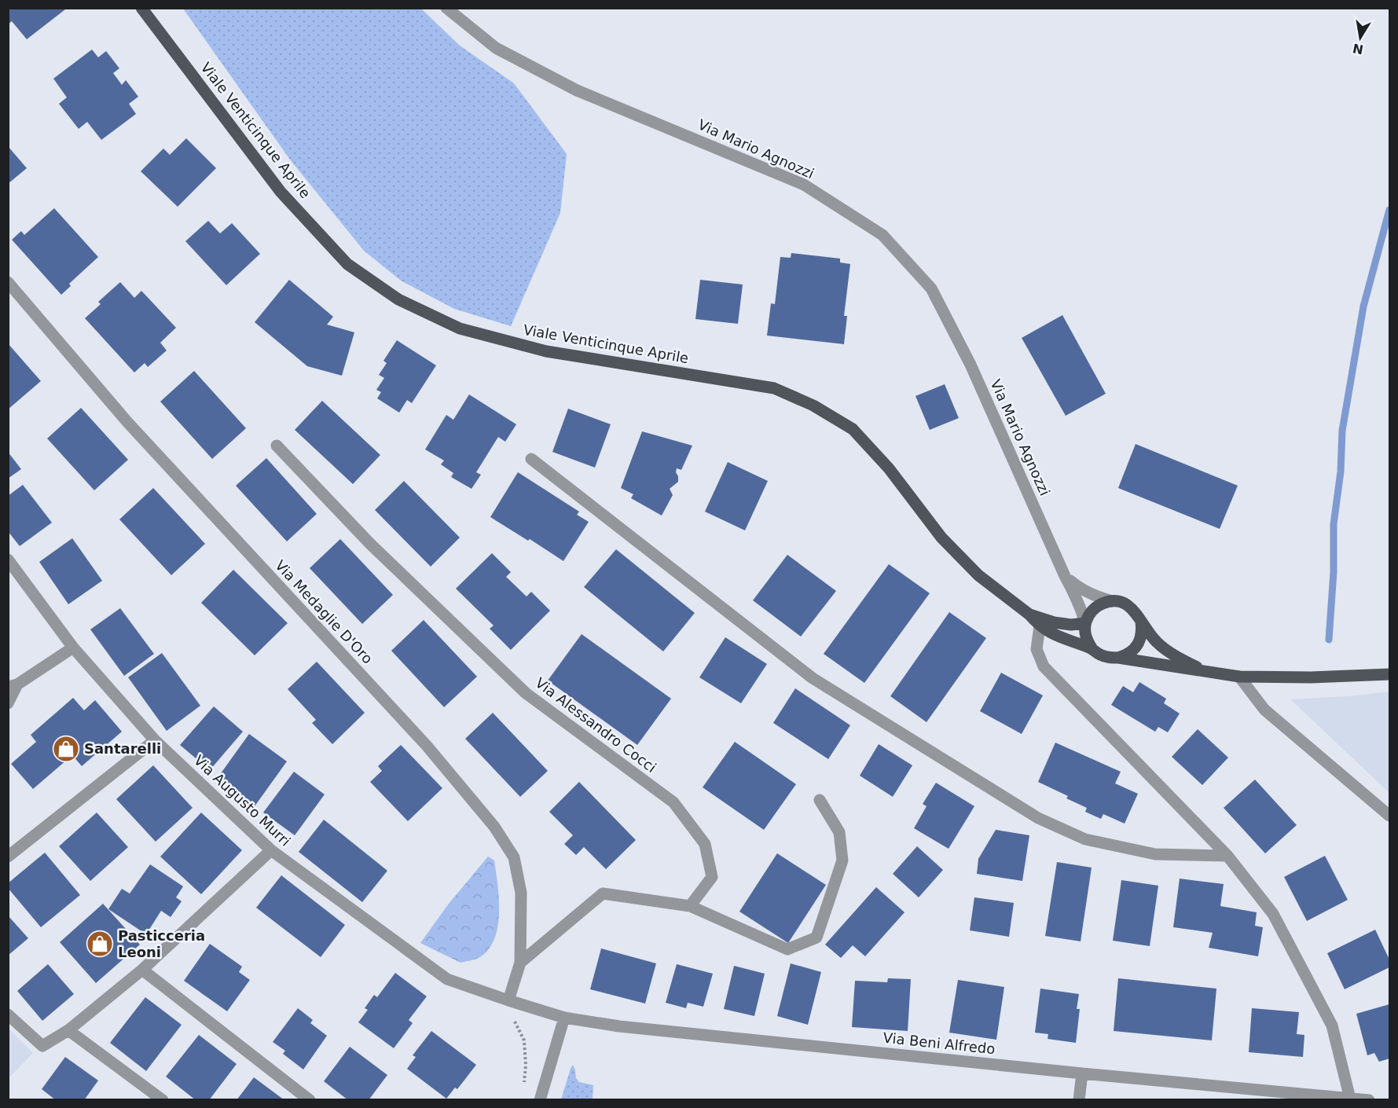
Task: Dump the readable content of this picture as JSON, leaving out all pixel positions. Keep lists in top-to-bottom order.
{
  "streets": {
    "main road": ["Viale Venticinque Aprile"],
    "street": [
      "Via Mario Agnozzi",
      "Via Medaglie D'Oro",
      "Via Alessandro Cocci",
      "Via Augusto Murri",
      "Via Beni Alfredo"
    ]
  },
  "crossings": [
    ["Viale Venticinque Aprile", "Via Mario Agnozzi"],
    ["Via Medaglie D'Oro", "Via Augusto Murri"],
    ["Via Medaglie D'Oro", "Via Beni Alfredo"],
    ["Via Augusto Murri", "Via Beni Alfredo"]
  ],
  "places": {
    "shop": ["Santarelli", "Pasticceria Leoni"]
  },
  "north": "bottom"
}
